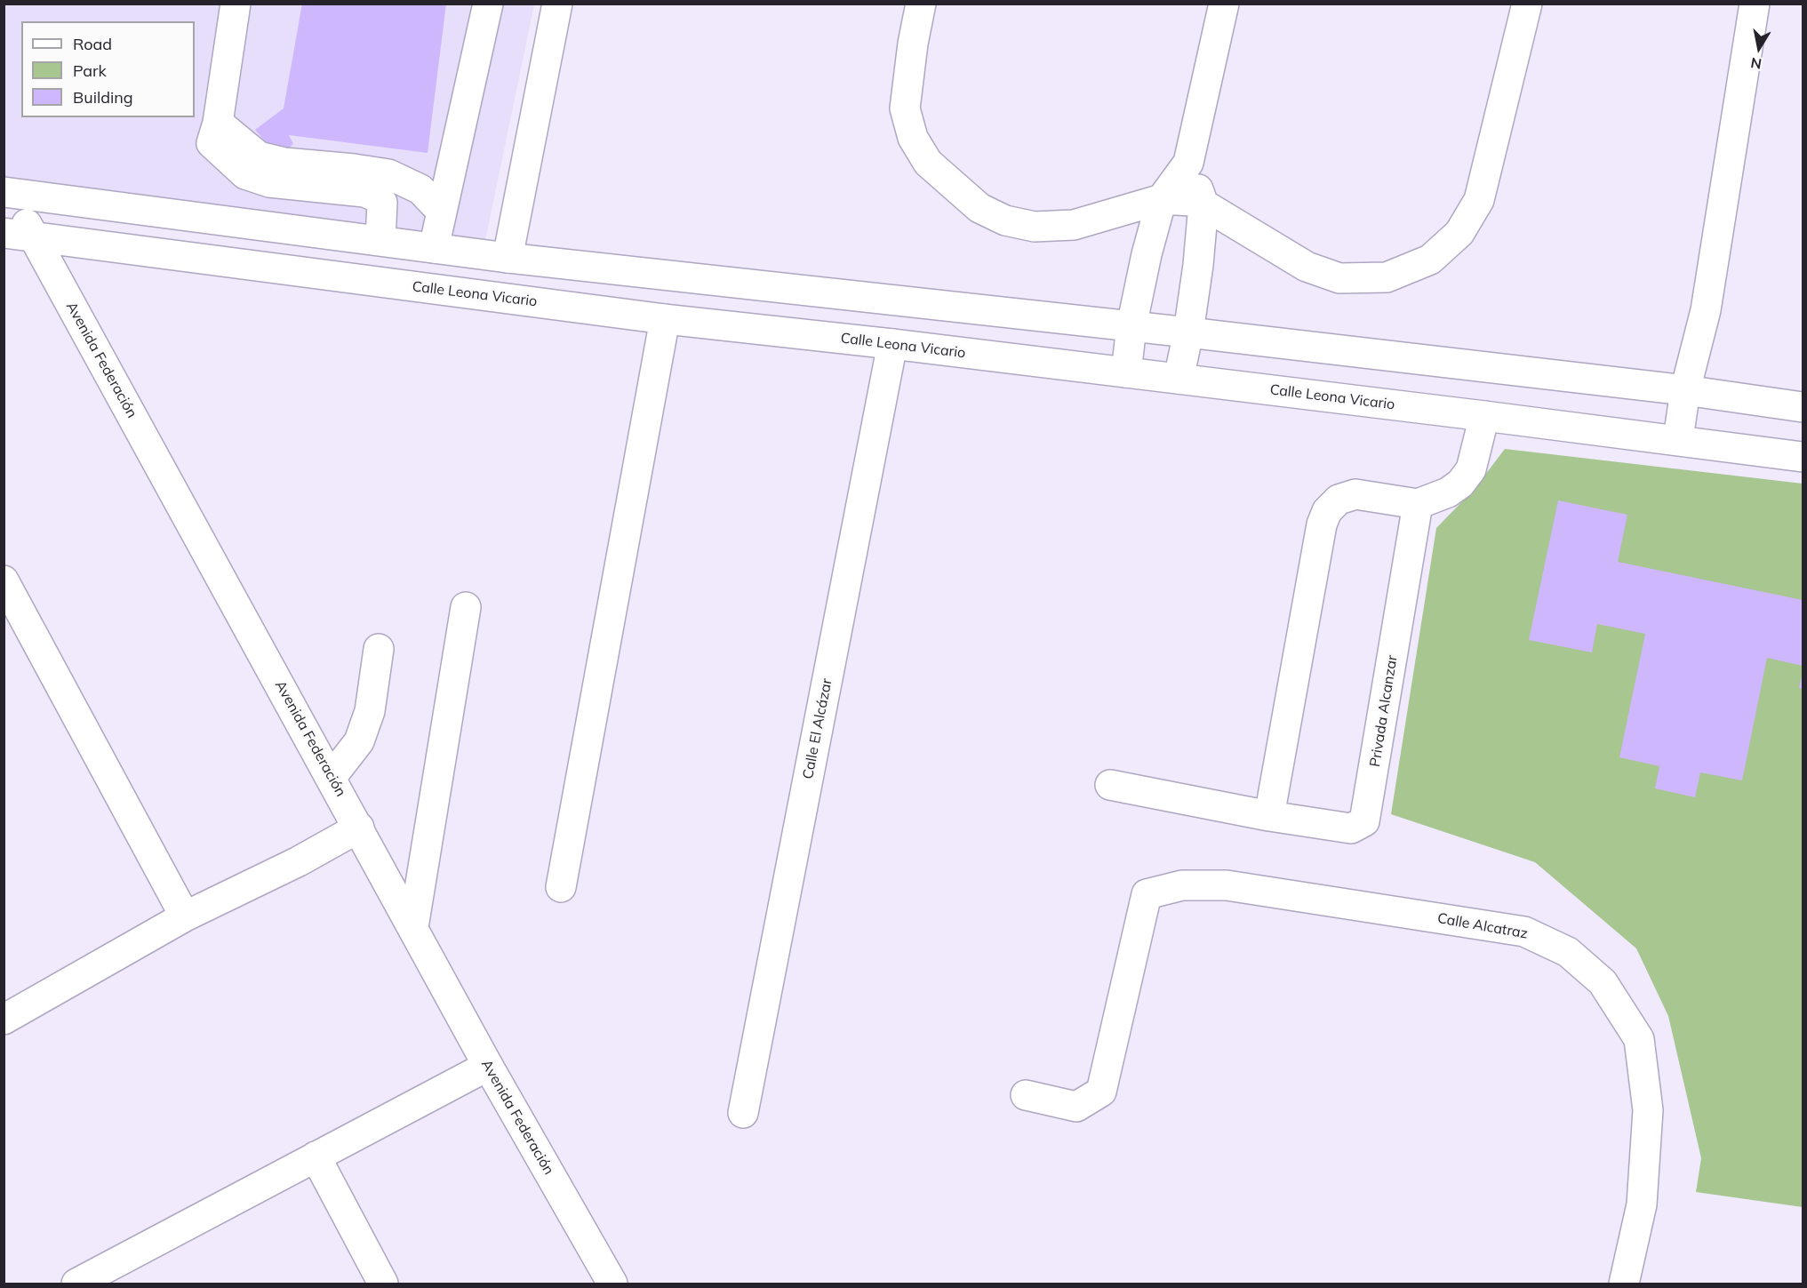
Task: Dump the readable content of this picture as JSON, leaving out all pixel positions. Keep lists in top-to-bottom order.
{
  "streets": {
    "street": [
      "Calle Leona Vicario",
      "Avenida Federación",
      "Privada Alcanzar",
      "Calle El Alcázar",
      "Calle Alcatraz"
    ]
  },
  "crossings": [
    ["Calle Leona Vicario", "Avenida Federación"],
    ["Calle Leona Vicario", "Calle El Alcázar"]
  ],
  "legend": ["Road", "Park", "Building"],
  "north": "bottom"
}
